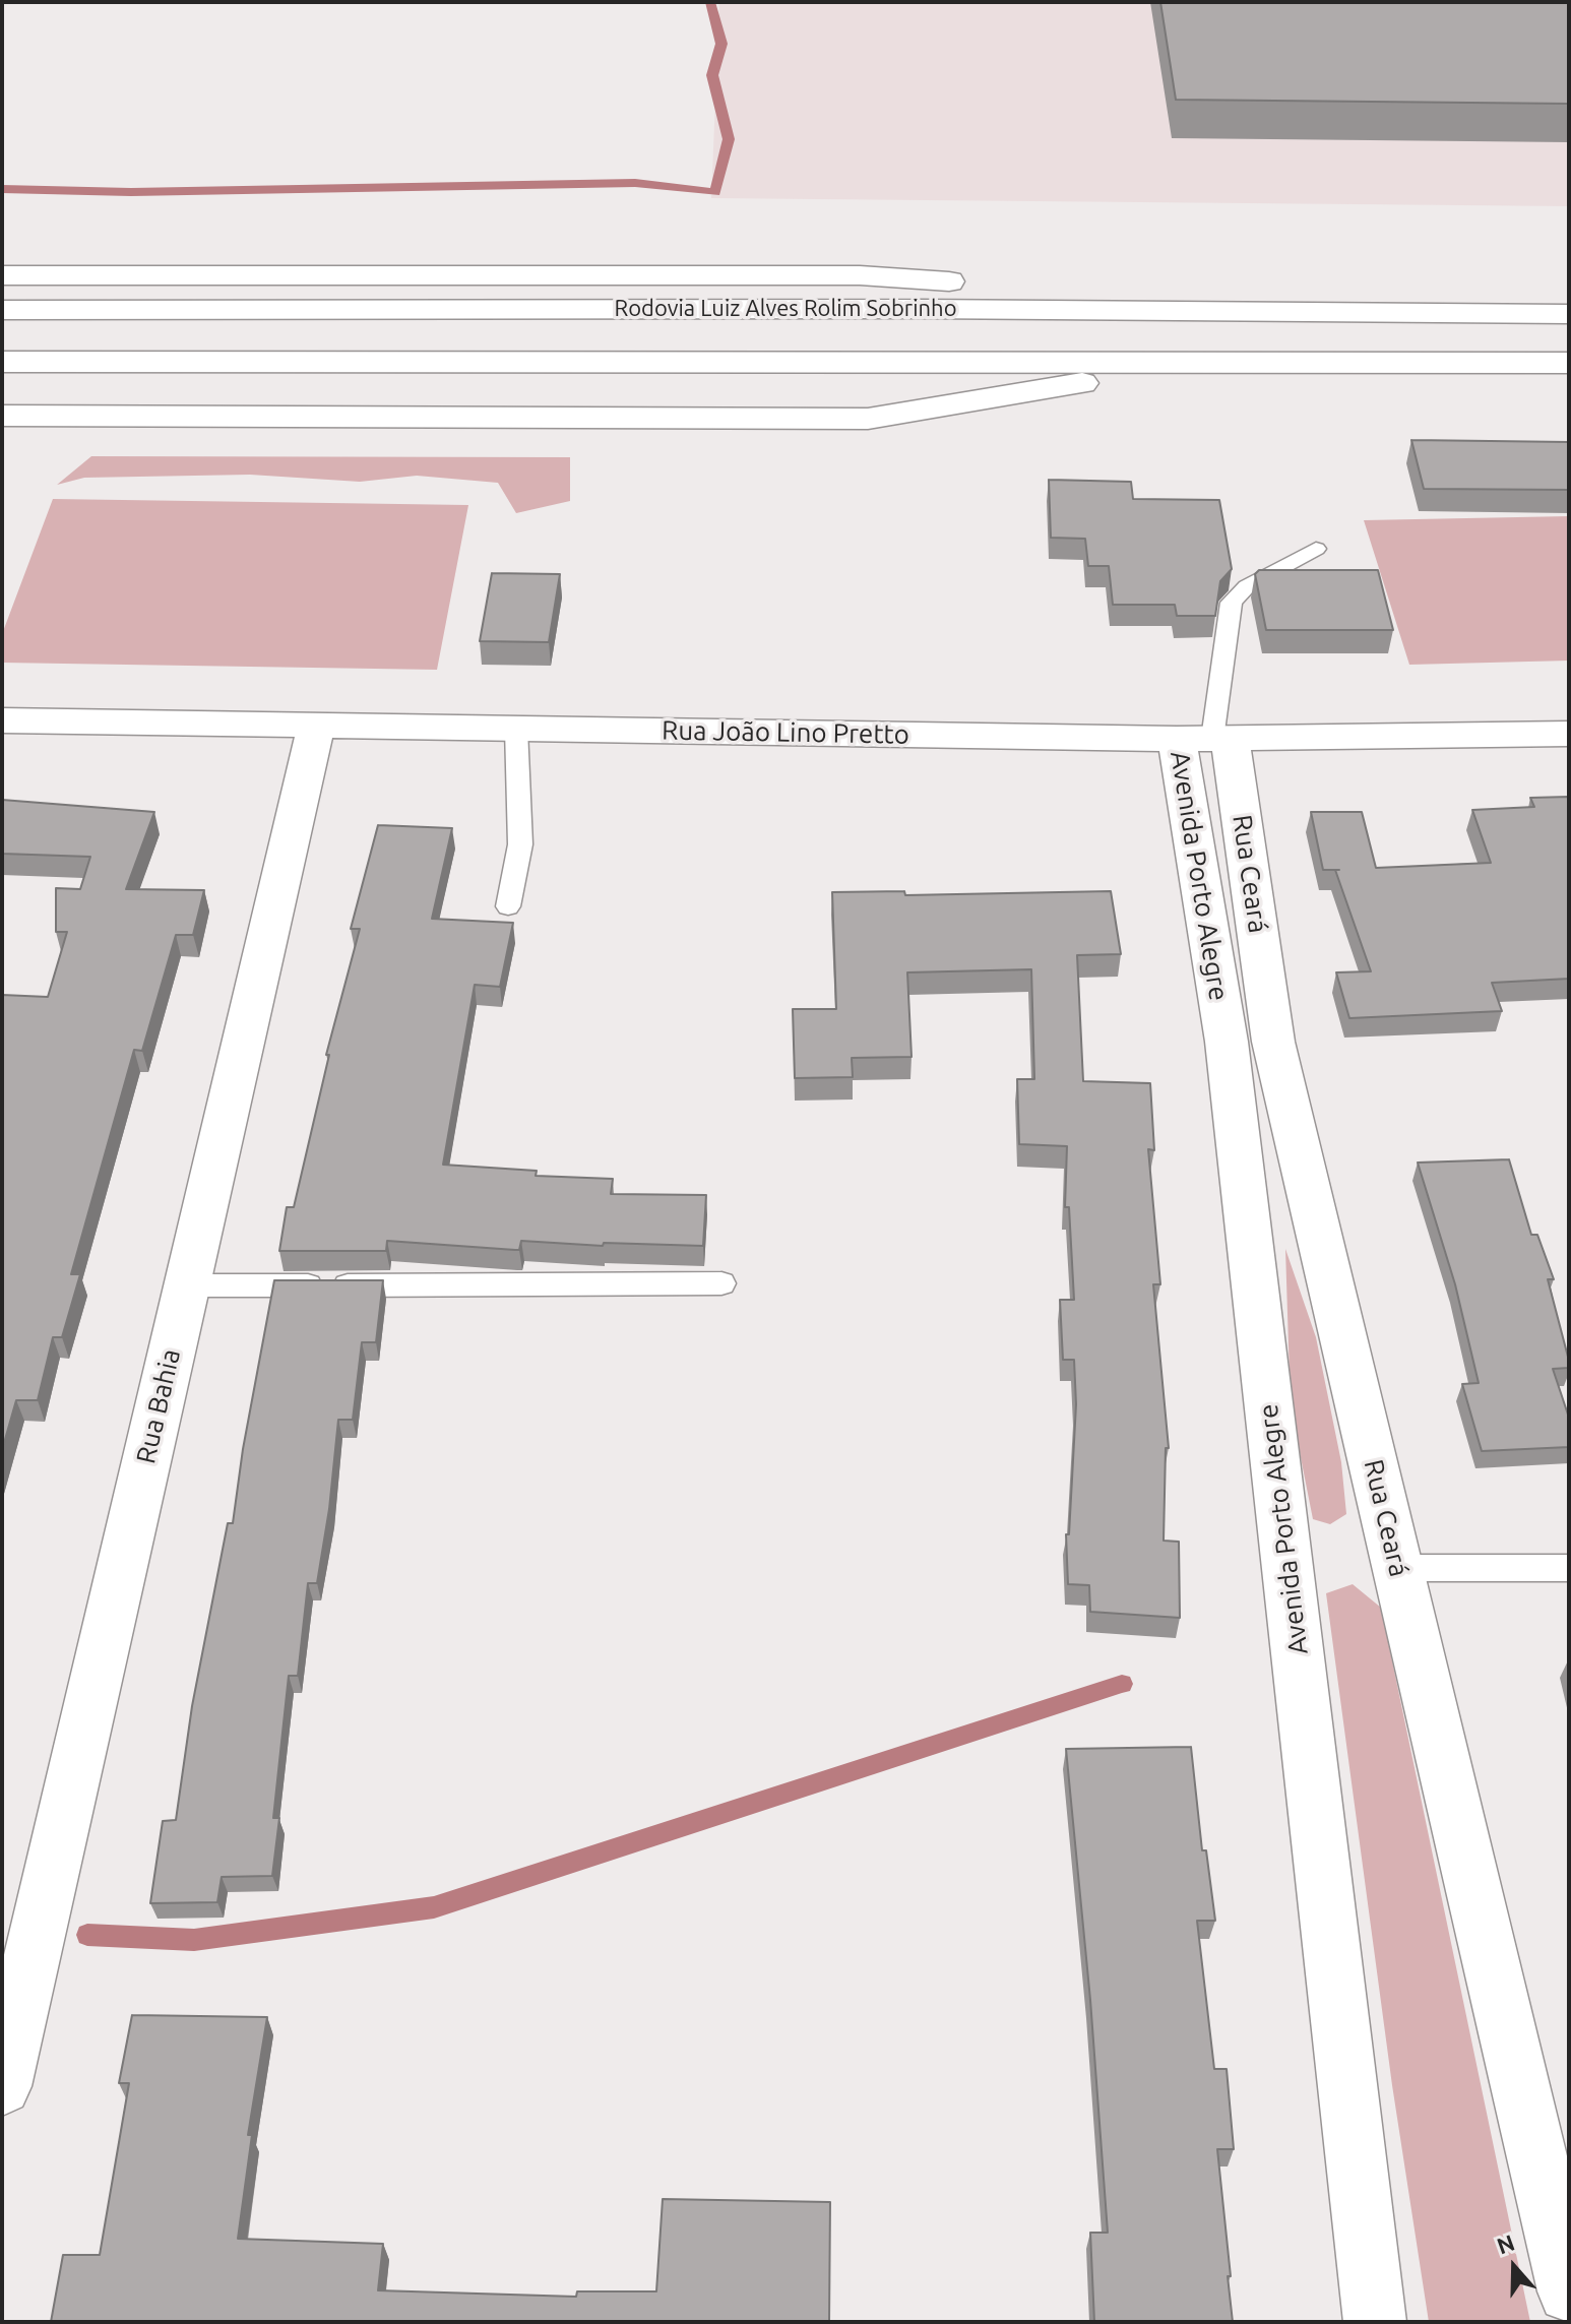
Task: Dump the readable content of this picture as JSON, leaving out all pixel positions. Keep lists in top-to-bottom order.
{
  "streets": {
    "main road": [
      "Rodovia Luiz Alves Rolim Sobrinho",
      "Rua João Lino Pretto",
      "Rua Ceará",
      "Avenida Porto Alegre",
      "Rua Bahia"
    ]
  },
  "crossings": [
    ["Rua João Lino Pretto", "Avenida Porto Alegre"],
    ["Rua João Lino Pretto", "Rua Bahia"],
    ["Rua Ceará", "Avenida Porto Alegre"]
  ],
  "north": "top"
}
